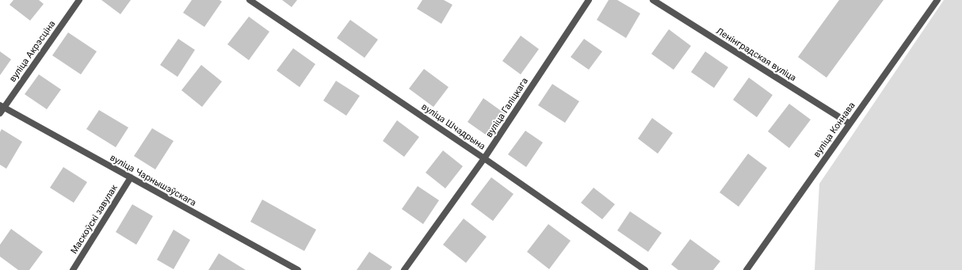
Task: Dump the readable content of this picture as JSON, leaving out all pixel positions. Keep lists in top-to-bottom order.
{
  "streets": {
    "street": [
      "вуліца Акрэсціна",
      "Ленінградская вуліца",
      "вуліца Галіцкага",
      "вуліца Шчадрына",
      "вуліца Коннава",
      "вуліца Чарнышэўскага",
      "Маскоўскі завулак"
    ]
  },
  "crossings": [
    ["вуліца Акрэсціна", "вуліца Чарнышэўскага"],
    ["Ленінградская вуліца", "вуліца Коннава"],
    ["вуліца Галіцкага", "вуліца Шчадрына"],
    ["вуліца Чарнышэўскага", "Маскоўскі завулак"]
  ]
}
